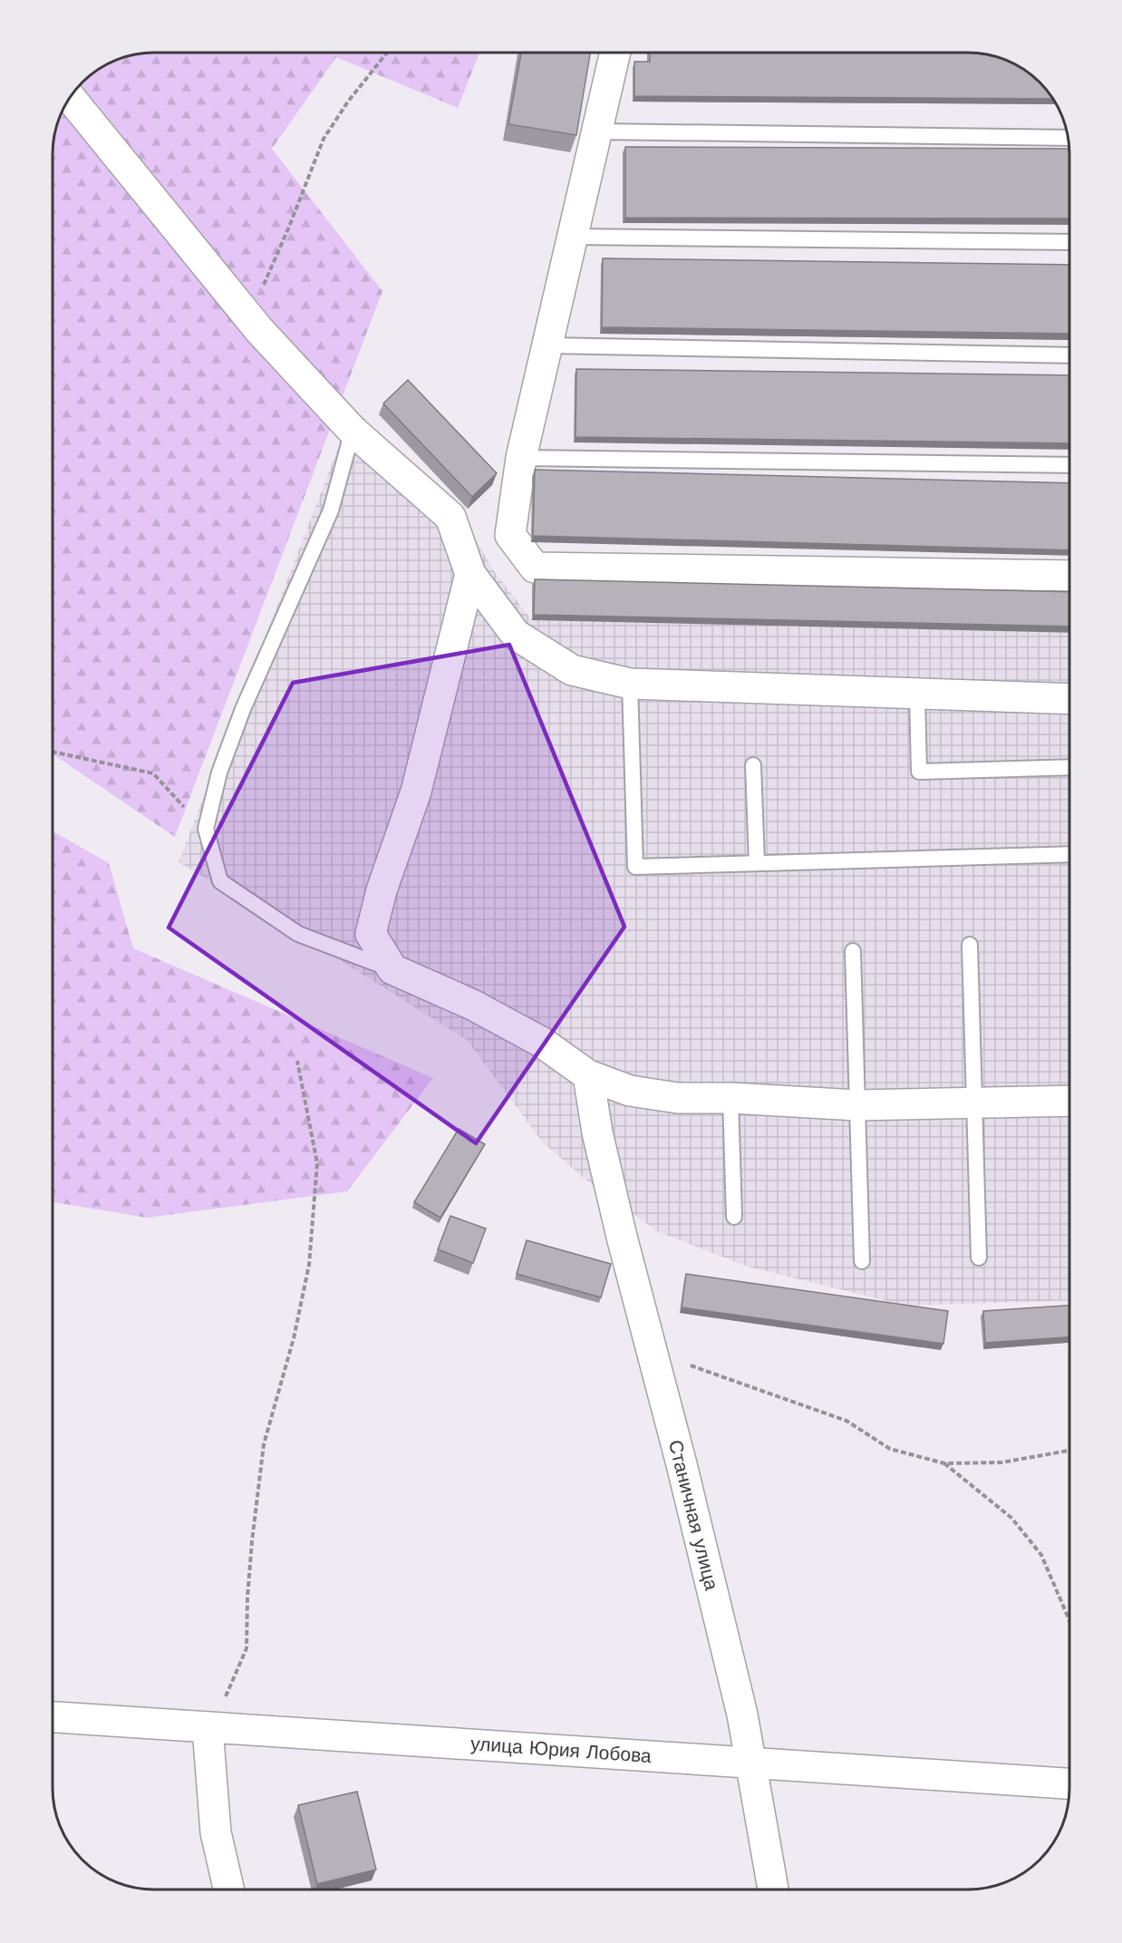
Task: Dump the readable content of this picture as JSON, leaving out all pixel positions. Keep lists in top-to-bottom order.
{
  "streets": {
    "street": ["Станичная улица", "улица Юрия Лобова"]
  },
  "crossings": [
    ["Станичная улица", "улица Юрия Лобова"]
  ]
}
